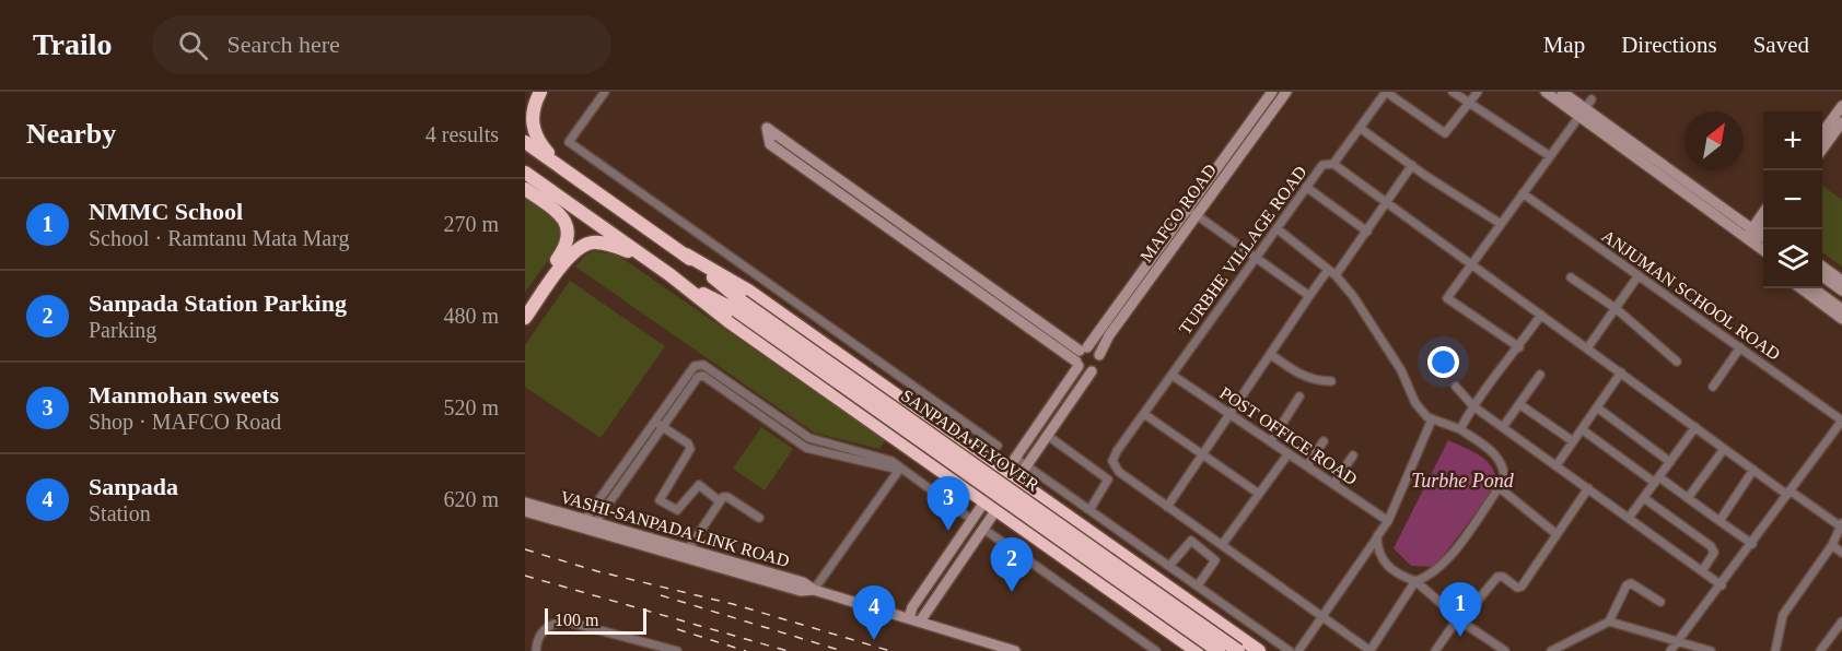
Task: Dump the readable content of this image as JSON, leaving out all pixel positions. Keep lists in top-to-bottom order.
{
  "streets": {
    "highway": ["SANPADA FLYOVER"],
    "main road": ["MAFCO ROAD", "VASHI-SANPADA LINK ROAD"],
    "street": ["TURBHE VILLAGE ROAD", "ANJUMAN SCHOOL ROAD", "POST OFFICE ROAD"]
  },
  "crossings": [
    ["TURBHE VILLAGE ROAD", "POST OFFICE ROAD"]
  ],
  "water": ["Turbhe Pond"],
  "scale_bar": "100 m",
  "north": "top right",
  "page": {
    "header": "Trailo",
    "search": "Search here",
    "nav": ["Map", "Directions", "Saved"],
    "heading": ["Nearby", "4 results"],
    "map_buttons": ["+", "−"],
    "list": [
      {
        "mark": "1",
        "name": "NMMC School",
        "note": "School · Ramtanu Mata Marg",
        "value": "270 m"
      },
      {
        "mark": "2",
        "name": "Sanpada Station Parking",
        "note": "Parking",
        "value": "480 m"
      },
      {
        "mark": "3",
        "name": "Manmohan sweets",
        "note": "Shop · MAFCO Road",
        "value": "520 m"
      },
      {
        "mark": "4",
        "name": "Sanpada",
        "note": "Station",
        "value": "620 m"
      }
    ],
    "pins": [
      "3",
      "2",
      "1",
      "4"
    ],
    "scale": "100 m"
  }
}
